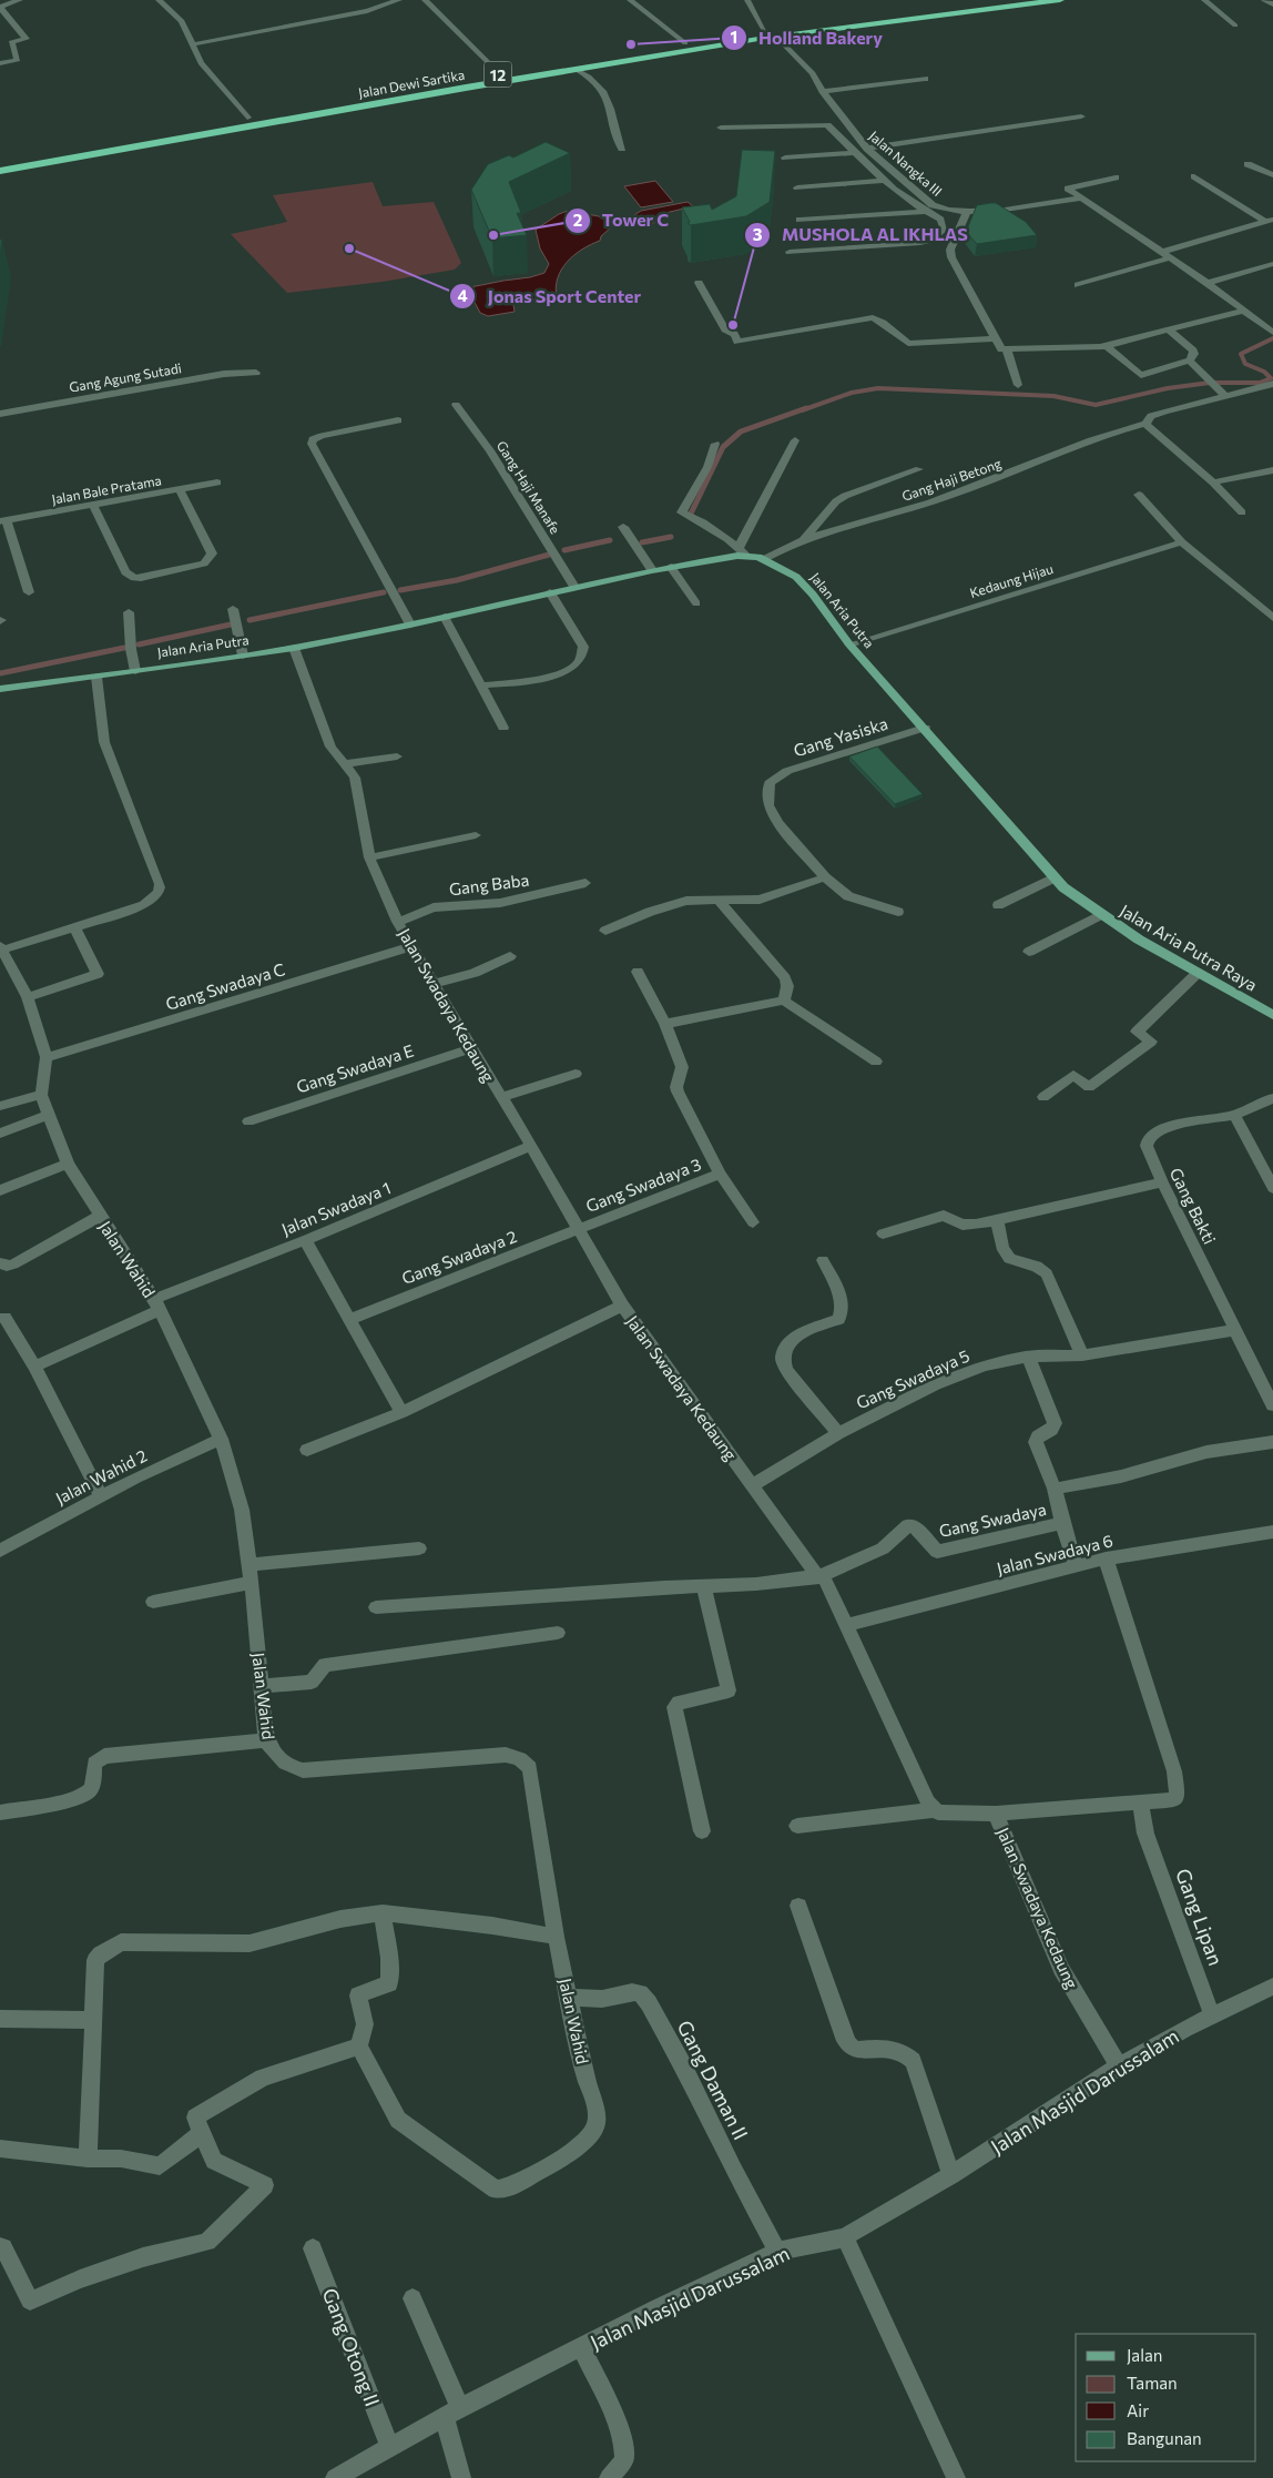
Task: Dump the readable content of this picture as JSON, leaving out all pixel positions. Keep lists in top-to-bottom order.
{
  "streets": {
    "highway": ["12", "Jalan Dewi Sartika"],
    "main road": ["Jalan Aria Putra", "Jalan Aria Putra Raya"],
    "street": [
      "Jalan Nangka III",
      "Gang Agung Sutadi",
      "Gang Haji Betong",
      "Gang Haji Manafe",
      "Jalan Bale Pratama",
      "Kedaung Hijau",
      "Gang Yasiska",
      "Gang Baba",
      "Gang Swadaya C",
      "Jalan Swadaya Kedaung",
      "Gang Swadaya E",
      "Gang Swadaya 3",
      "Gang Bakti",
      "Jalan Swadaya 1",
      "Gang Swadaya 2",
      "Jalan Wahid",
      "Gang Swadaya 5",
      "Jalan Wahid 2",
      "Gang Swadaya",
      "Jalan Swadaya 6",
      "Gang Lipan",
      "Gang Daman II",
      "Jalan Masjid Darussalam",
      "Gang Otong II"
    ]
  },
  "crossings": [
    ["Jalan Dewi Sartika", "Jalan Nangka III"],
    ["Gang Haji Betong", "Jalan Aria Putra"],
    ["Gang Haji Manafe", "Jalan Aria Putra"],
    ["Kedaung Hijau", "Jalan Aria Putra"],
    ["Jalan Aria Putra", "Gang Yasiska"],
    ["Jalan Aria Putra", "Jalan Aria Putra Raya"],
    ["Jalan Aria Putra", "Jalan Swadaya Kedaung"],
    ["Gang Baba", "Jalan Swadaya Kedaung"],
    ["Gang Swadaya C", "Jalan Swadaya Kedaung"],
    ["Gang Swadaya C", "Jalan Wahid"],
    ["Jalan Swadaya Kedaung", "Gang Swadaya E"],
    ["Jalan Swadaya Kedaung", "Gang Swadaya 3"],
    ["Jalan Swadaya Kedaung", "Jalan Swadaya 1"],
    ["Jalan Swadaya Kedaung", "Gang Swadaya 2"],
    ["Jalan Swadaya Kedaung", "Gang Swadaya 5"],
    ["Jalan Swadaya Kedaung", "Gang Swadaya"],
    ["Jalan Swadaya Kedaung", "Jalan Swadaya 6"],
    ["Jalan Swadaya Kedaung", "Jalan Masjid Darussalam"],
    ["Gang Swadaya 3", "Gang Swadaya 2"],
    ["Gang Bakti", "Gang Swadaya 5"],
    ["Jalan Swadaya 1", "Jalan Wahid"],
    ["Jalan Wahid", "Jalan Wahid 2"],
    ["Jalan Wahid", "Gang Daman II"],
    ["Gang Lipan", "Jalan Masjid Darussalam"],
    ["Gang Daman II", "Jalan Masjid Darussalam"],
    ["Jalan Masjid Darussalam", "Gang Otong II"]
  ],
  "places": [
    "Holland Bakery",
    "Tower C",
    "Jonas Sport Center",
    "MUSHOLA AL IKHLAS"
  ],
  "legend": [
    "Jalan",
    "Taman",
    "Air",
    "Bangunan"
  ]
}
